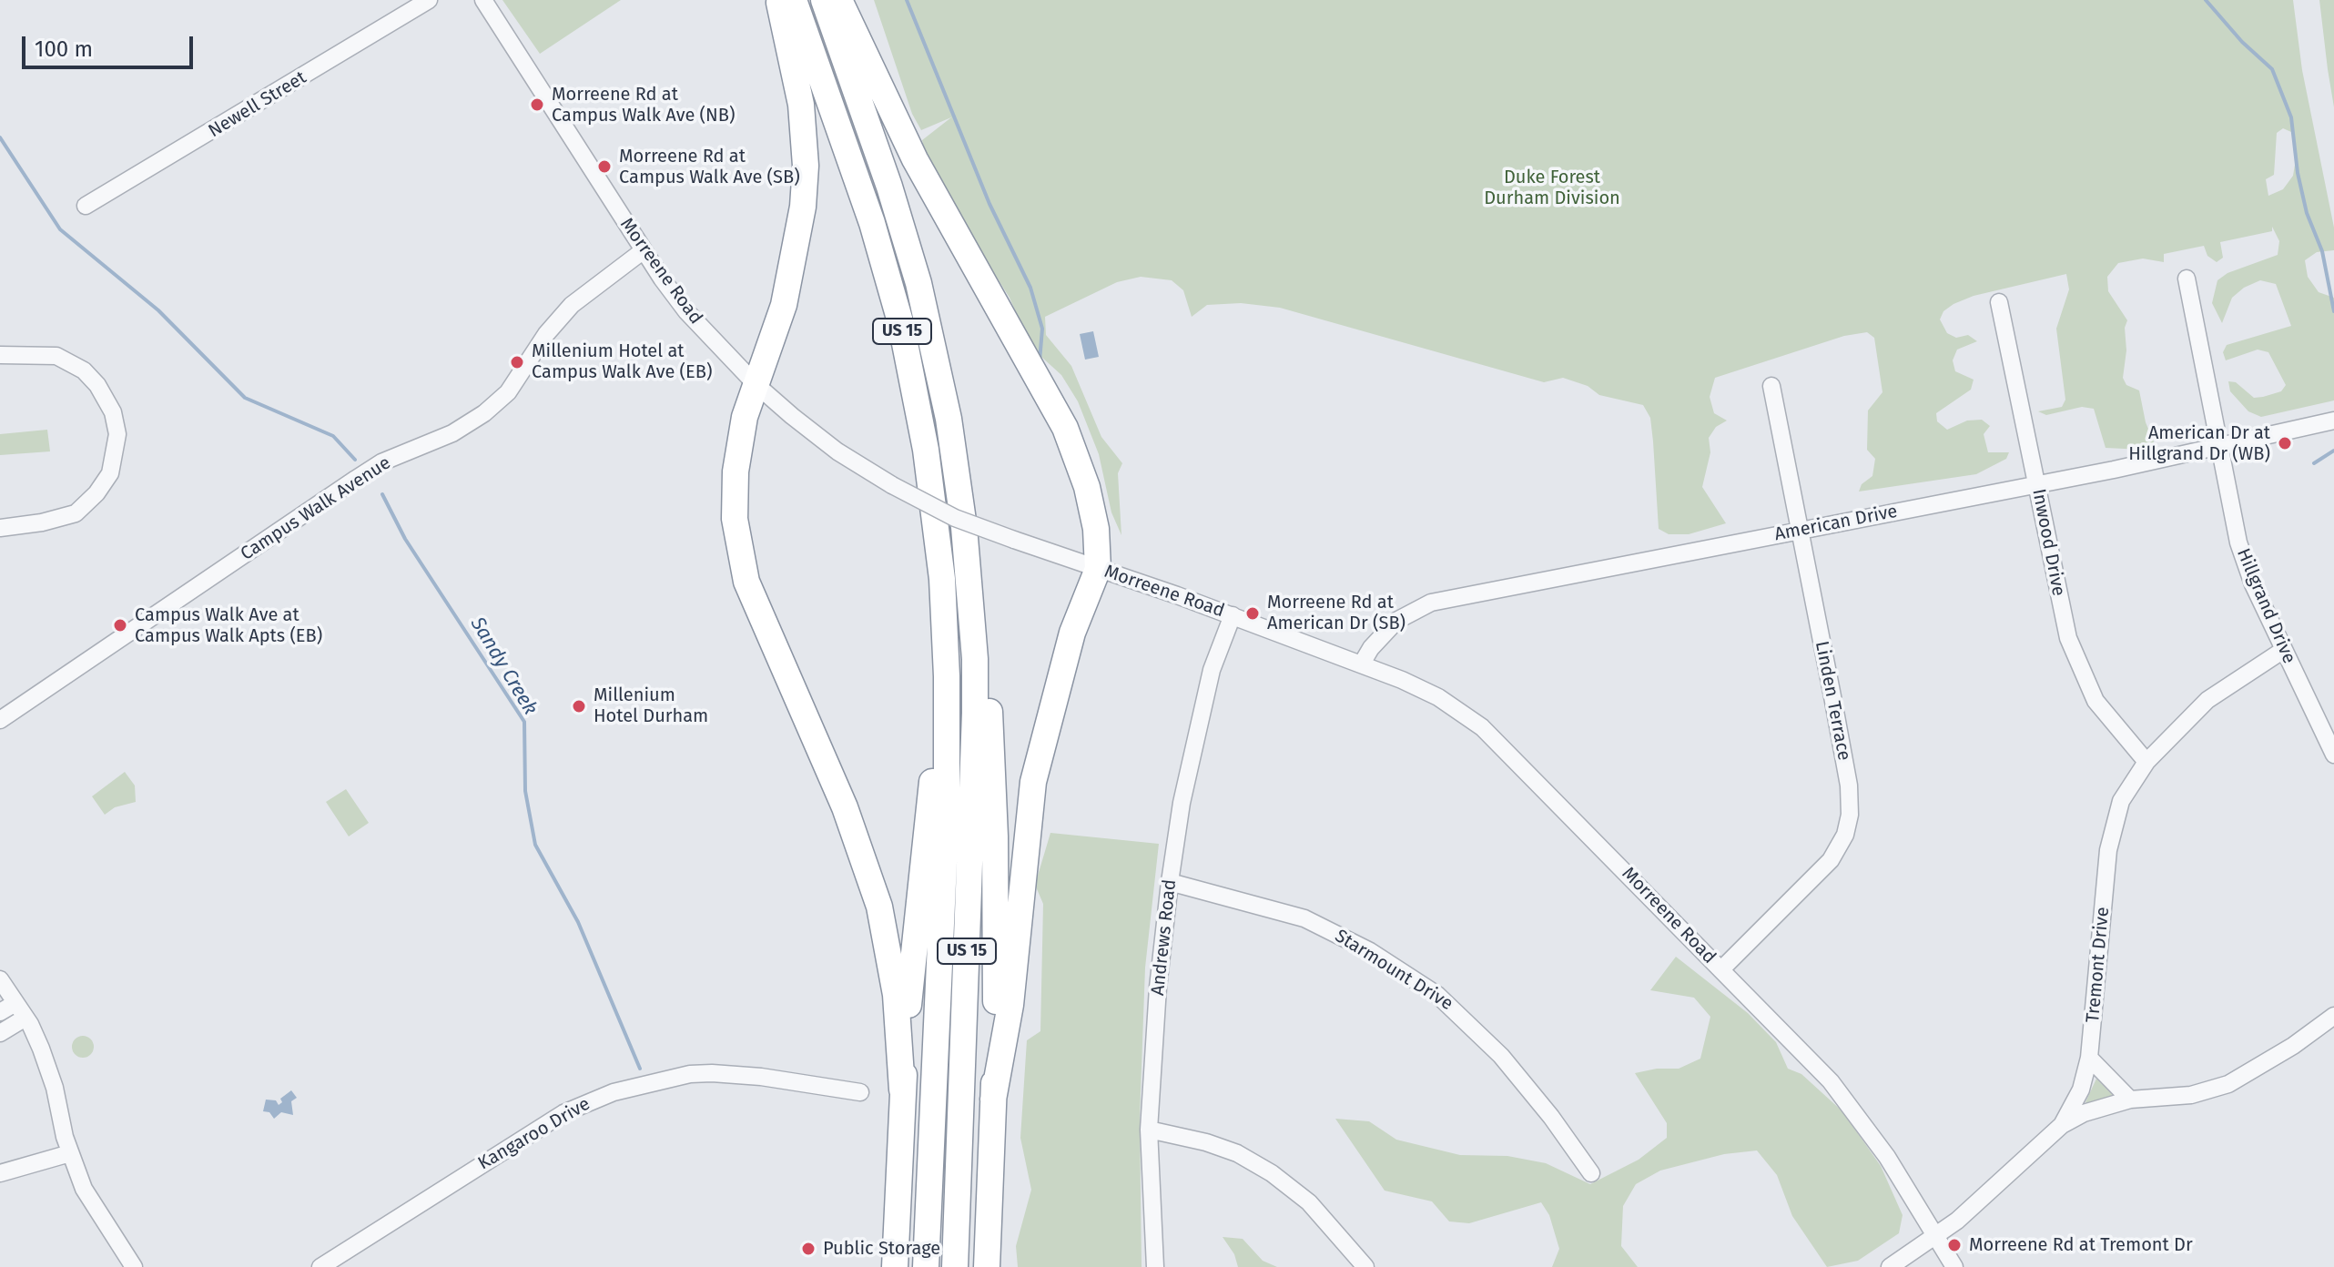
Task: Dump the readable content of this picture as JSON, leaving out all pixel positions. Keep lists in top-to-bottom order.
{
  "streets": {
    "highway": ["US 15"],
    "street": [
      "Newell Street",
      "Morreene Road",
      "Campus Walk Avenue",
      "American Drive",
      "Inwood Drive",
      "Hillgrand Drive",
      "Linden Terrace",
      "Andrews Road",
      "Tremont Drive",
      "Starmount Drive",
      "Kangaroo Drive"
    ]
  },
  "crossings": [
    ["Morreene Road", "Campus Walk Avenue"],
    ["Morreene Road", "American Drive"],
    ["Morreene Road", "Linden Terrace"],
    ["Morreene Road", "Andrews Road"],
    ["Morreene Road", "Tremont Drive"],
    ["American Drive", "Inwood Drive"],
    ["American Drive", "Hillgrand Drive"],
    ["American Drive", "Linden Terrace"],
    ["Inwood Drive", "Tremont Drive"],
    ["Hillgrand Drive", "Tremont Drive"],
    ["Andrews Road", "Starmount Drive"]
  ],
  "water": ["Sandy Creek"],
  "parks": ["Duke Forest Durham Division"],
  "places": [
    "Morreene Rd at Campus Walk Ave (NB)",
    "Morreene Rd at Campus Walk Ave (SB)",
    "Millenium Hotel at Campus Walk Ave (EB)",
    "American Dr at Hillgrand Dr (WB)",
    "Morreene Rd at American Dr (SB)",
    "Campus Walk Ave at Campus Walk Apts (EB)",
    "Millenium Hotel Durham",
    "Morreene Rd at Tremont Dr",
    "Public Storage"
  ],
  "scale_bar": "100 m"
}
